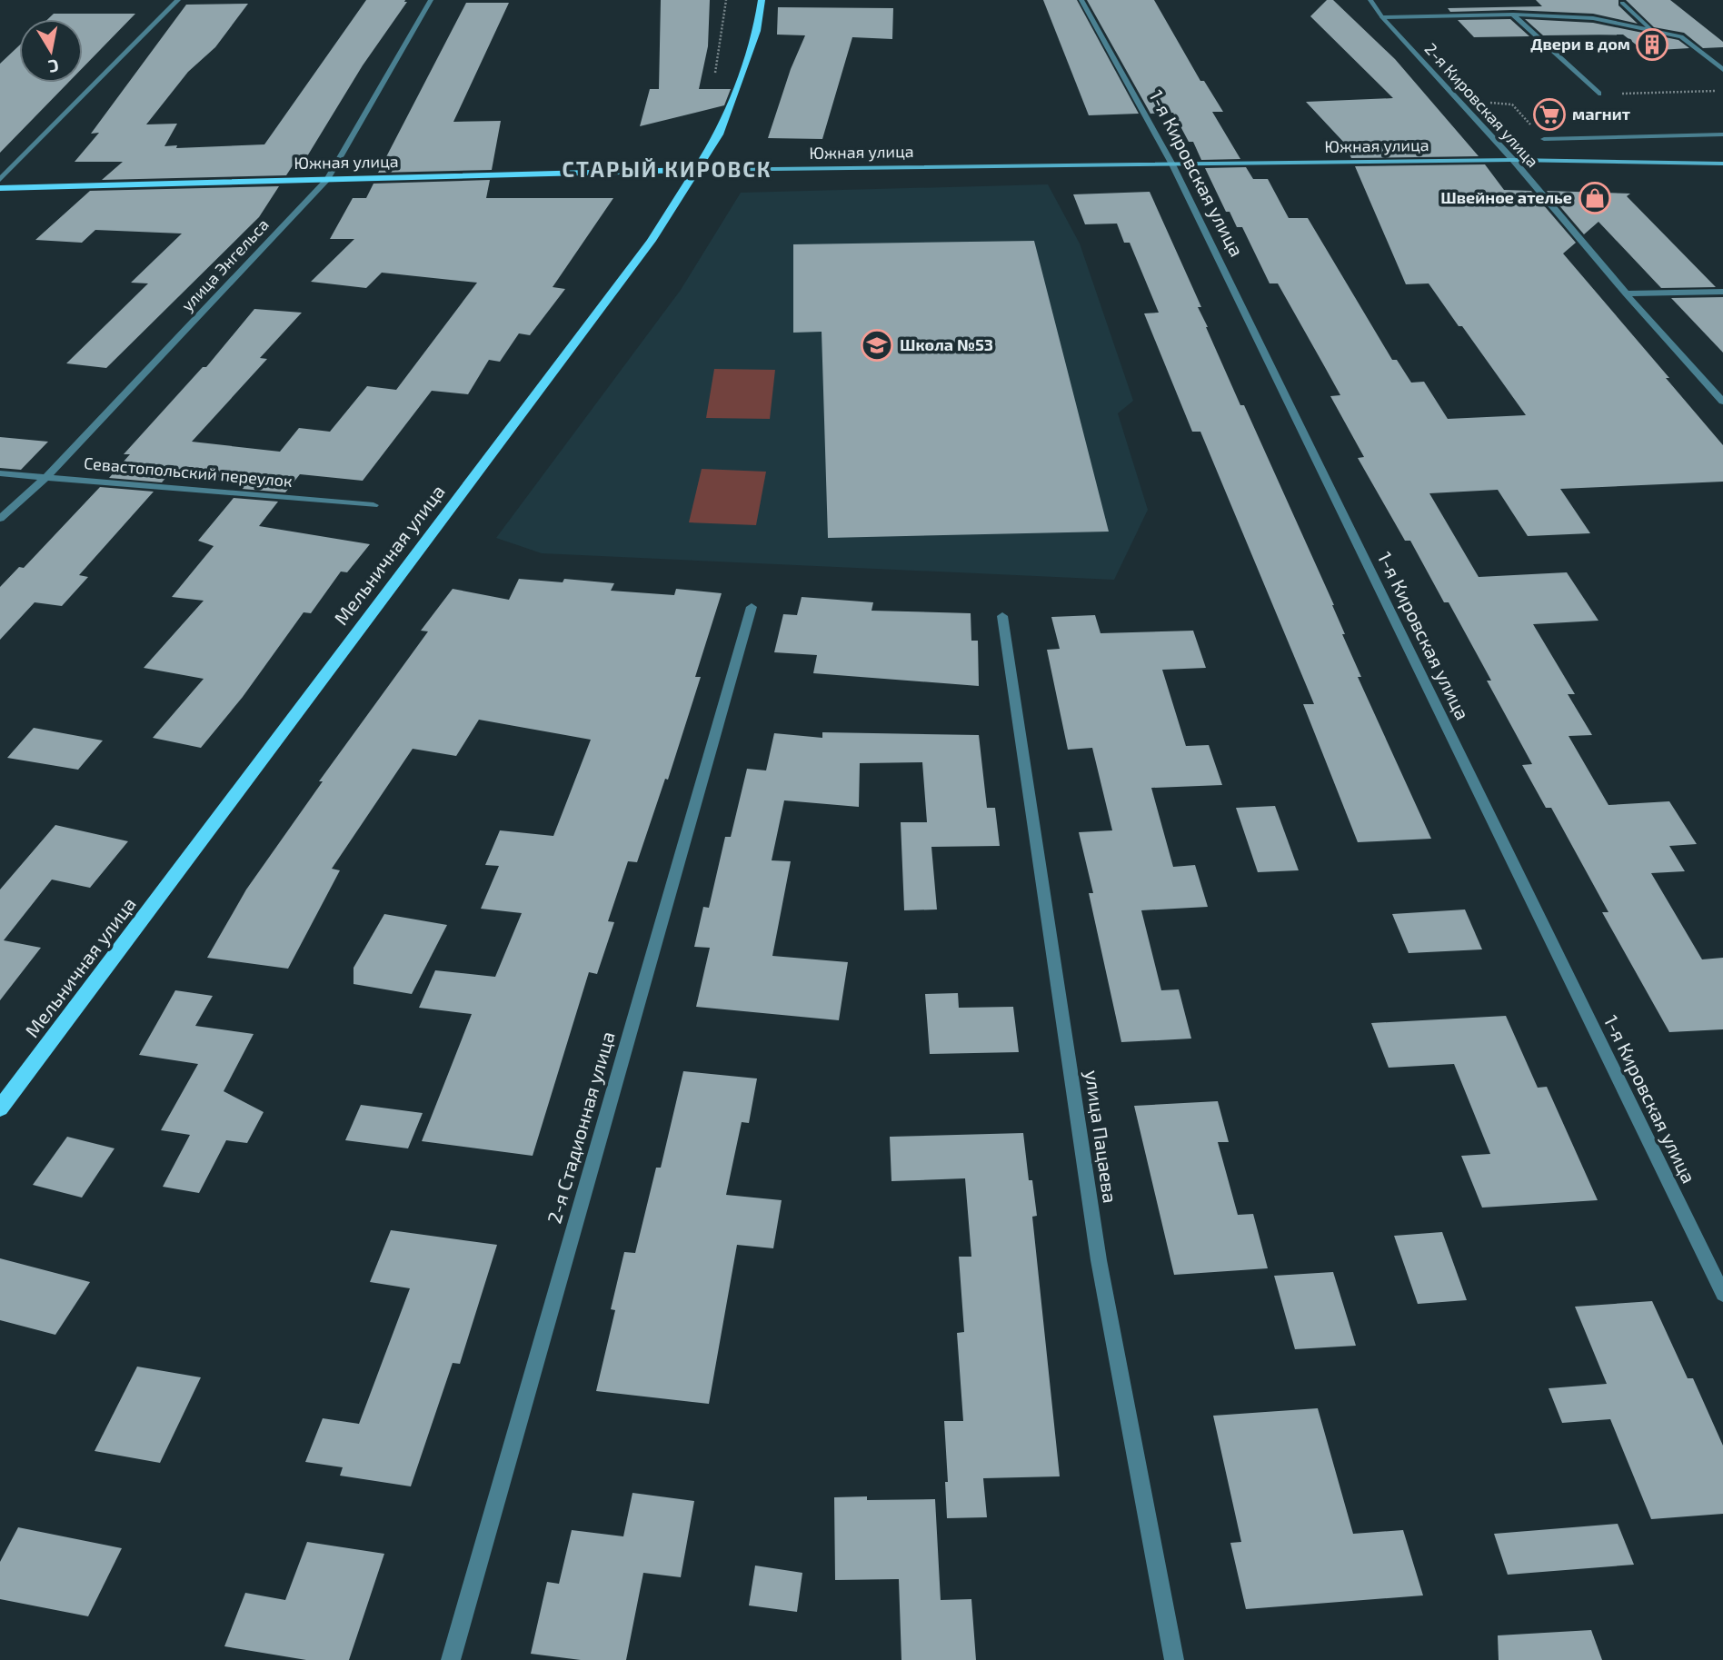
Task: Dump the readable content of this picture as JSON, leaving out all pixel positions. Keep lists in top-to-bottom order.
{
  "streets": {
    "main road": ["Южная улица", "Мельничная улица"],
    "street": [
      "2-я Кировская улица",
      "1-я Кировская улица",
      "улица Энгельса",
      "Севастопольский переулок",
      "2-я Стадионная улица",
      "улица Пацаева"
    ]
  },
  "crossings": [
    ["2-я Кировская улица", "Южная улица"],
    ["Южная улица", "1-я Кировская улица"],
    ["Южная улица", "улица Энгельса"],
    ["Южная улица", "Мельничная улица"],
    ["улица Энгельса", "Севастопольский переулок"]
  ],
  "districts": ["СТАРЫЙ КИРОВСК"],
  "places": {
    "building": ["Двери в дом"],
    "supermarket": ["магнит"],
    "shop": ["Швейное ателье"],
    "school or university": ["Школа №53"]
  },
  "north": "bottom"
}
